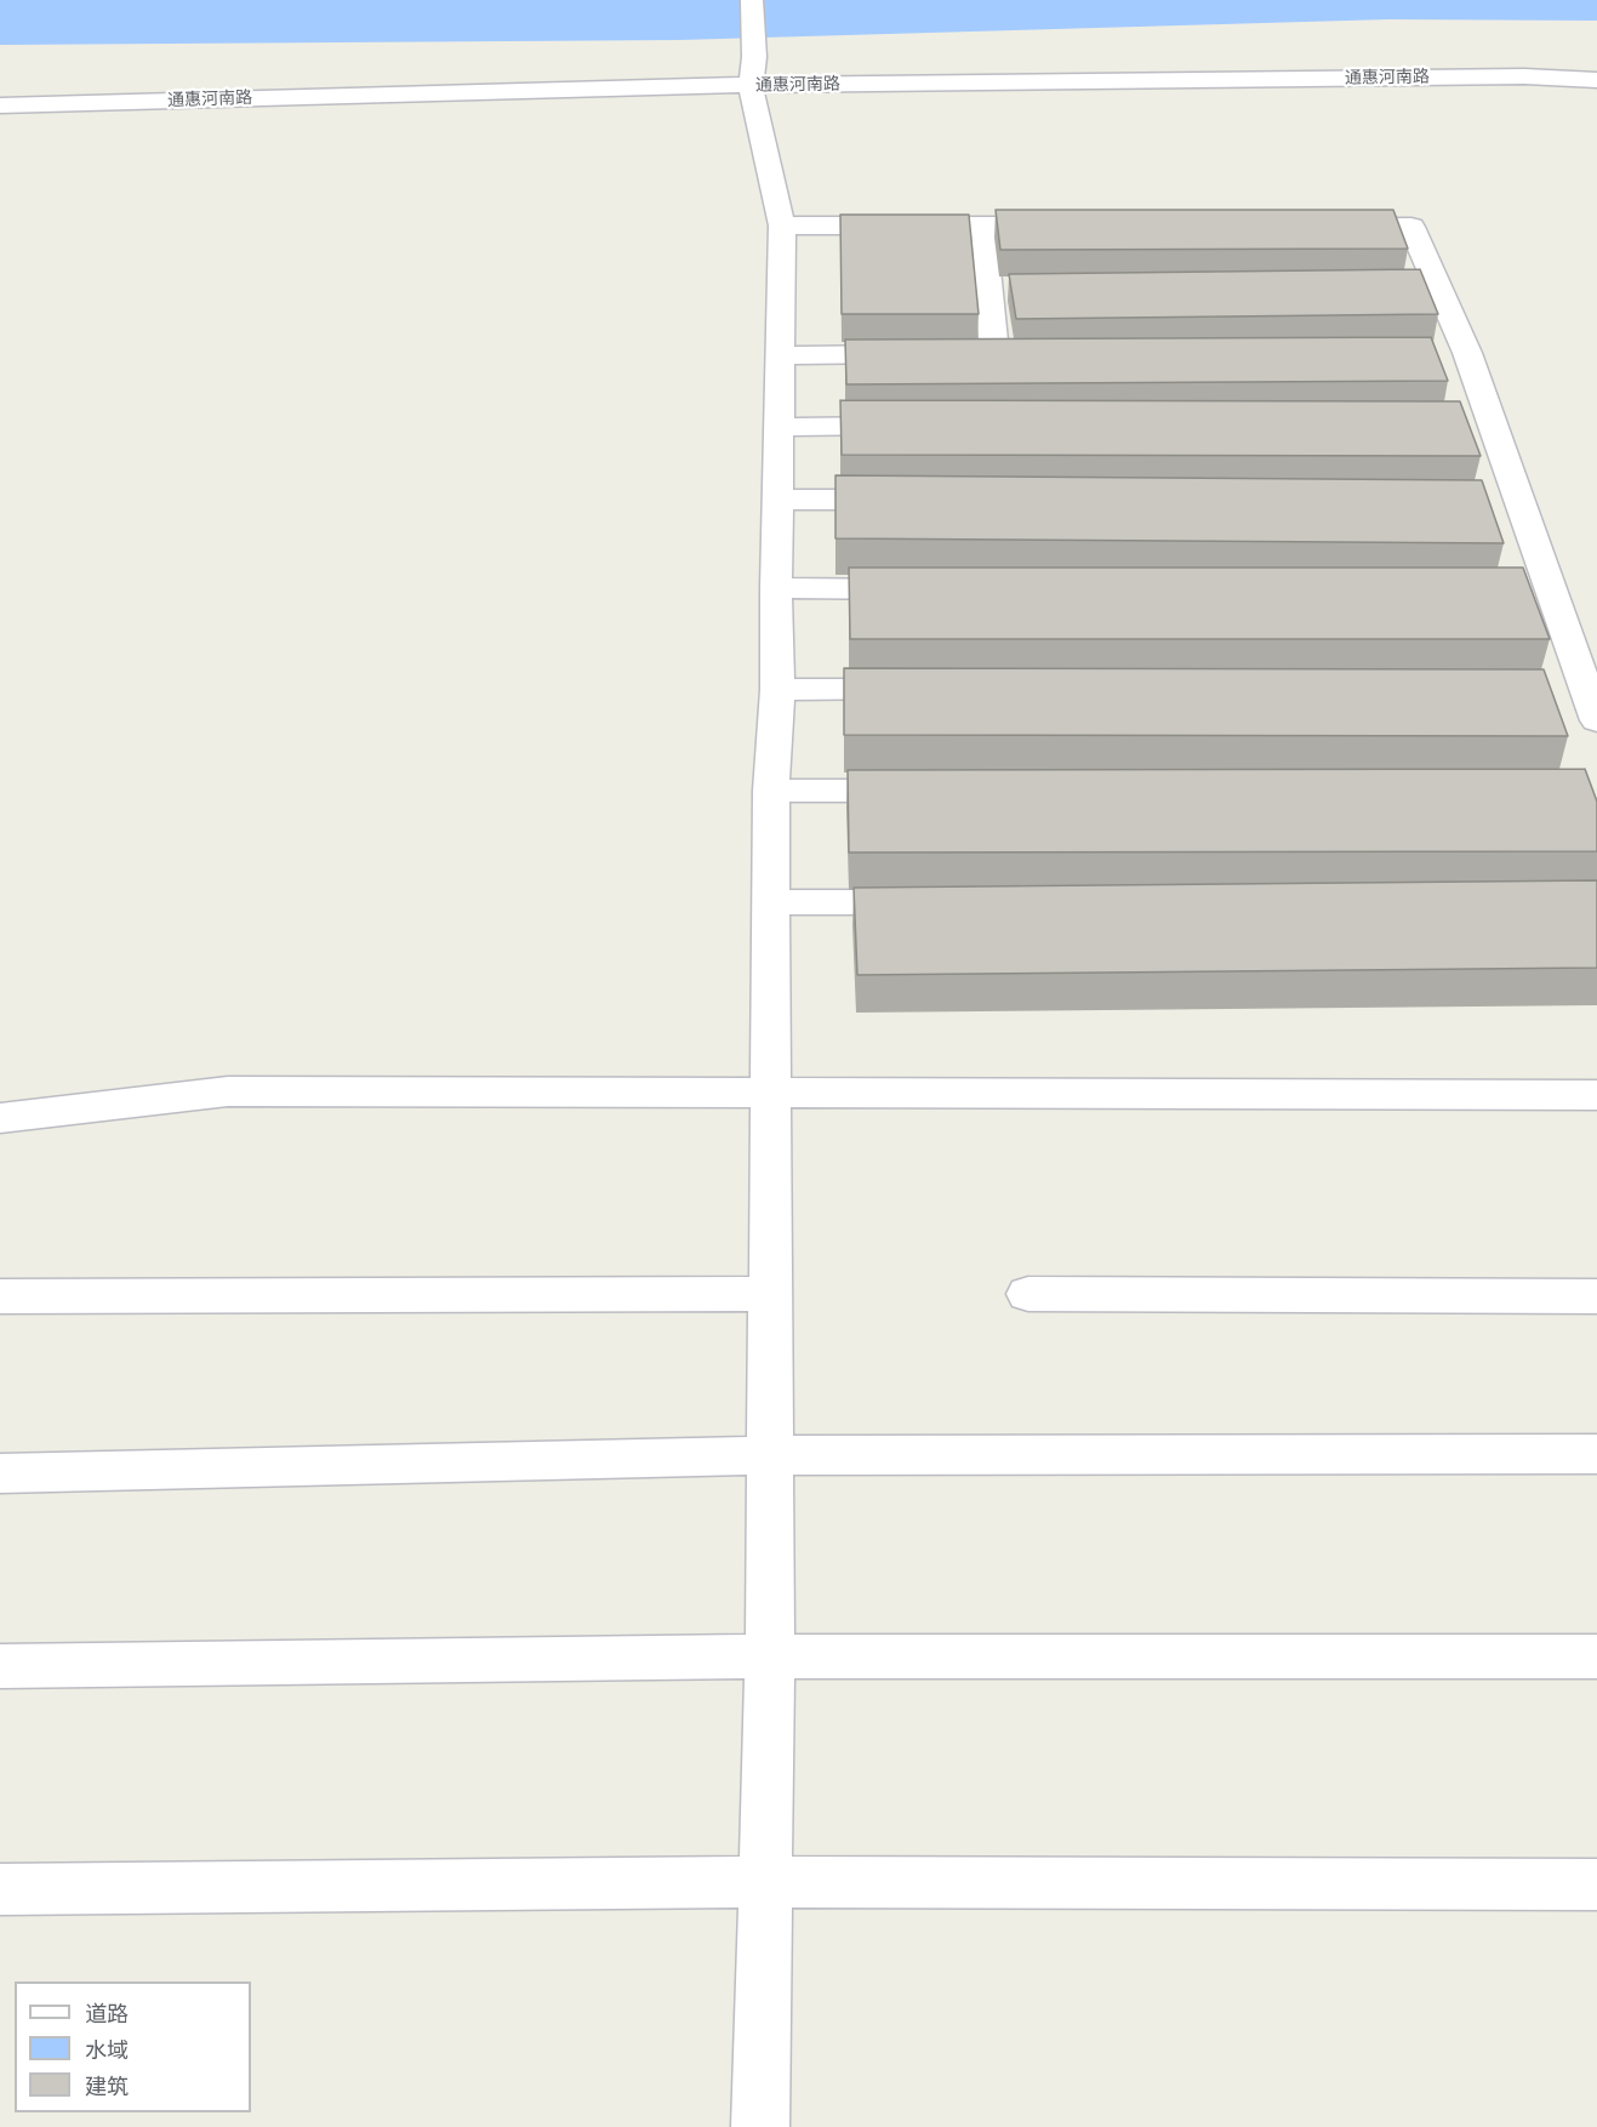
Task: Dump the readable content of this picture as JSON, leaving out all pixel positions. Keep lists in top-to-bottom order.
{
  "streets": {
    "street": ["通惠河南路"]
  },
  "legend": ["道路", "水域", "建筑"]
}
